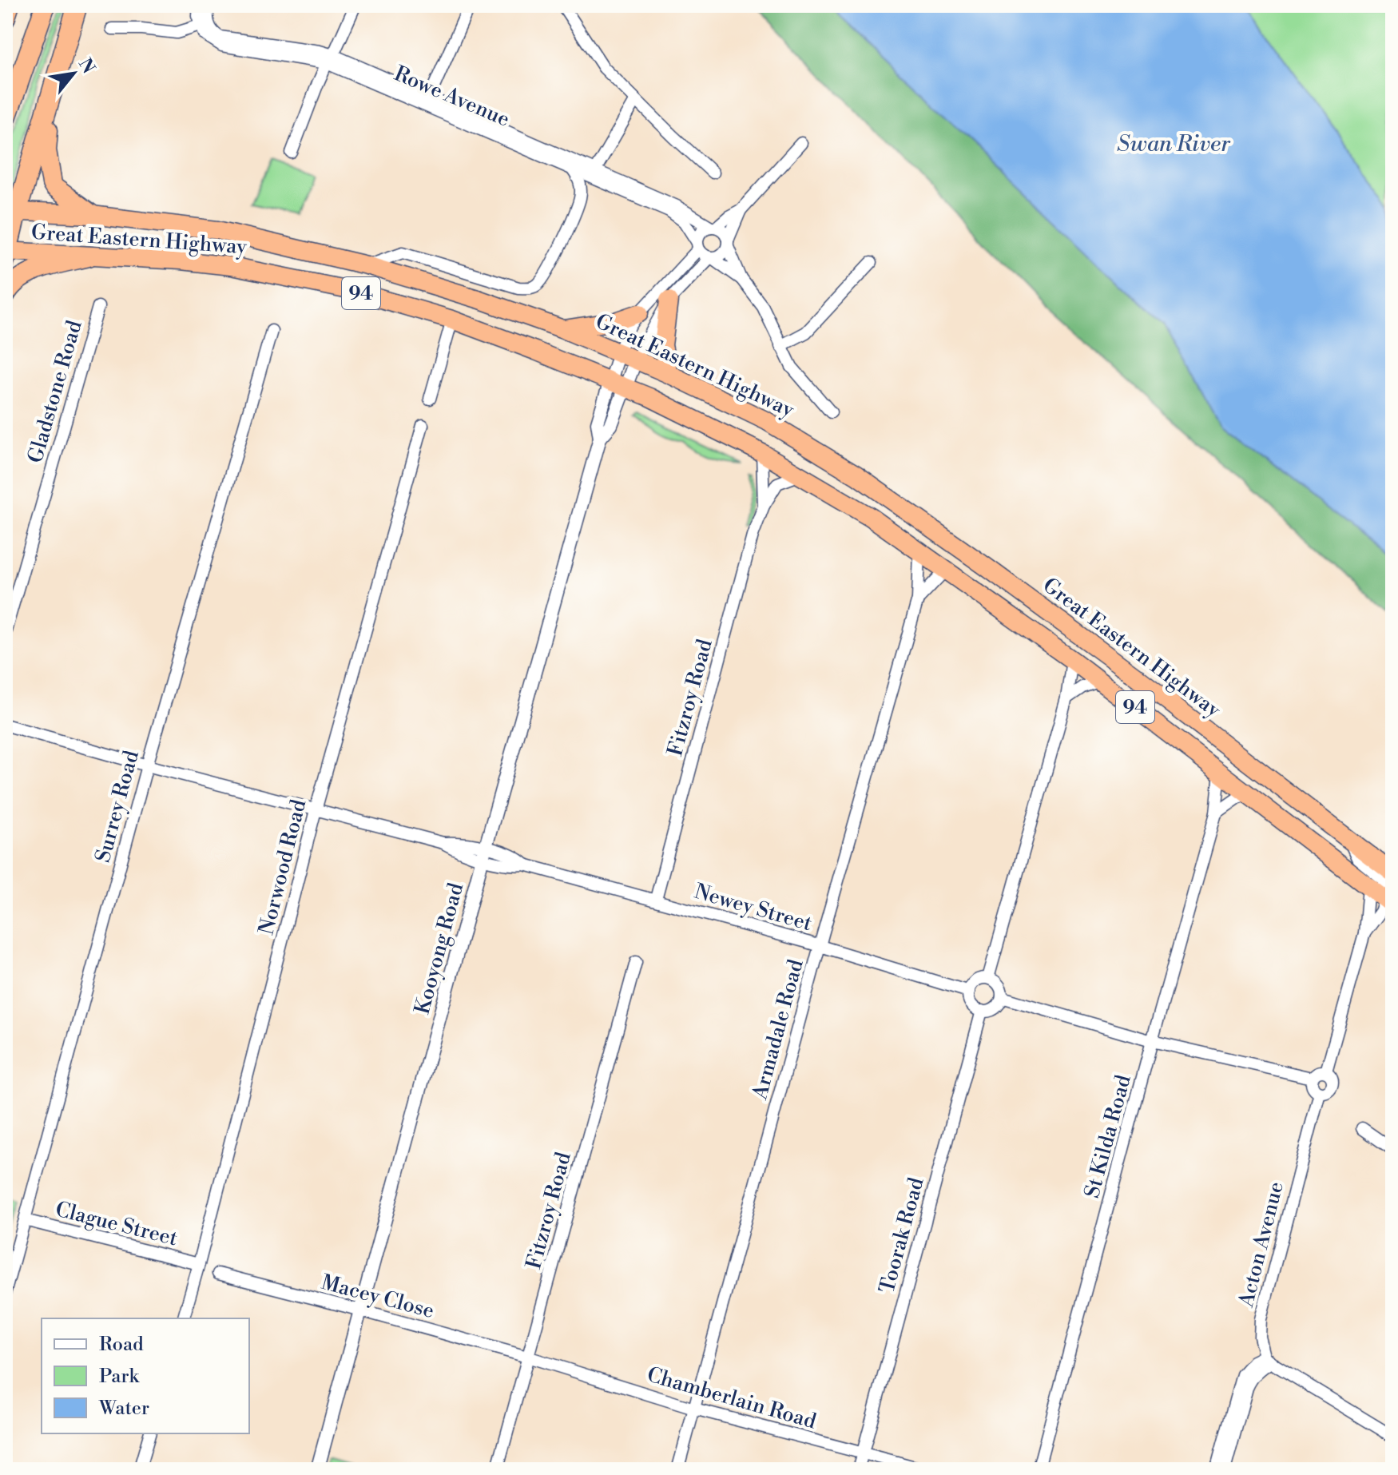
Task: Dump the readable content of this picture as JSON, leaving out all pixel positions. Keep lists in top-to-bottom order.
{
  "streets": {
    "highway": ["Great Eastern Highway", "94"],
    "street": [
      "Rowe Avenue",
      "Gladstone Road",
      "Fitzroy Road",
      "Surrey Road",
      "Norwood Road",
      "Newey Street",
      "Kooyong Road",
      "Armadale Road",
      "St Kilda Road",
      "Clague Street",
      "Toorak Road",
      "Acton Avenue",
      "Macey Close",
      "Chamberlain Road"
    ]
  },
  "crossings": [
    ["Great Eastern Highway", "Fitzroy Road"],
    ["Great Eastern Highway", "Kooyong Road"],
    ["Great Eastern Highway", "Armadale Road"],
    ["Great Eastern Highway", "St Kilda Road"],
    ["Fitzroy Road", "Newey Street"],
    ["Fitzroy Road", "Macey Close"],
    ["Fitzroy Road", "Chamberlain Road"],
    ["Surrey Road", "Newey Street"],
    ["Surrey Road", "Clague Street"],
    ["Norwood Road", "Newey Street"],
    ["Norwood Road", "Clague Street"],
    ["Newey Street", "Kooyong Road"],
    ["Newey Street", "Armadale Road"],
    ["Newey Street", "Toorak Road"],
    ["Kooyong Road", "Macey Close"],
    ["Armadale Road", "Chamberlain Road"],
    ["Toorak Road", "Chamberlain Road"],
    ["Macey Close", "Chamberlain Road"]
  ],
  "water": ["Swan River"],
  "legend": ["Road", "Park", "Water"],
  "north": "top right"
}
